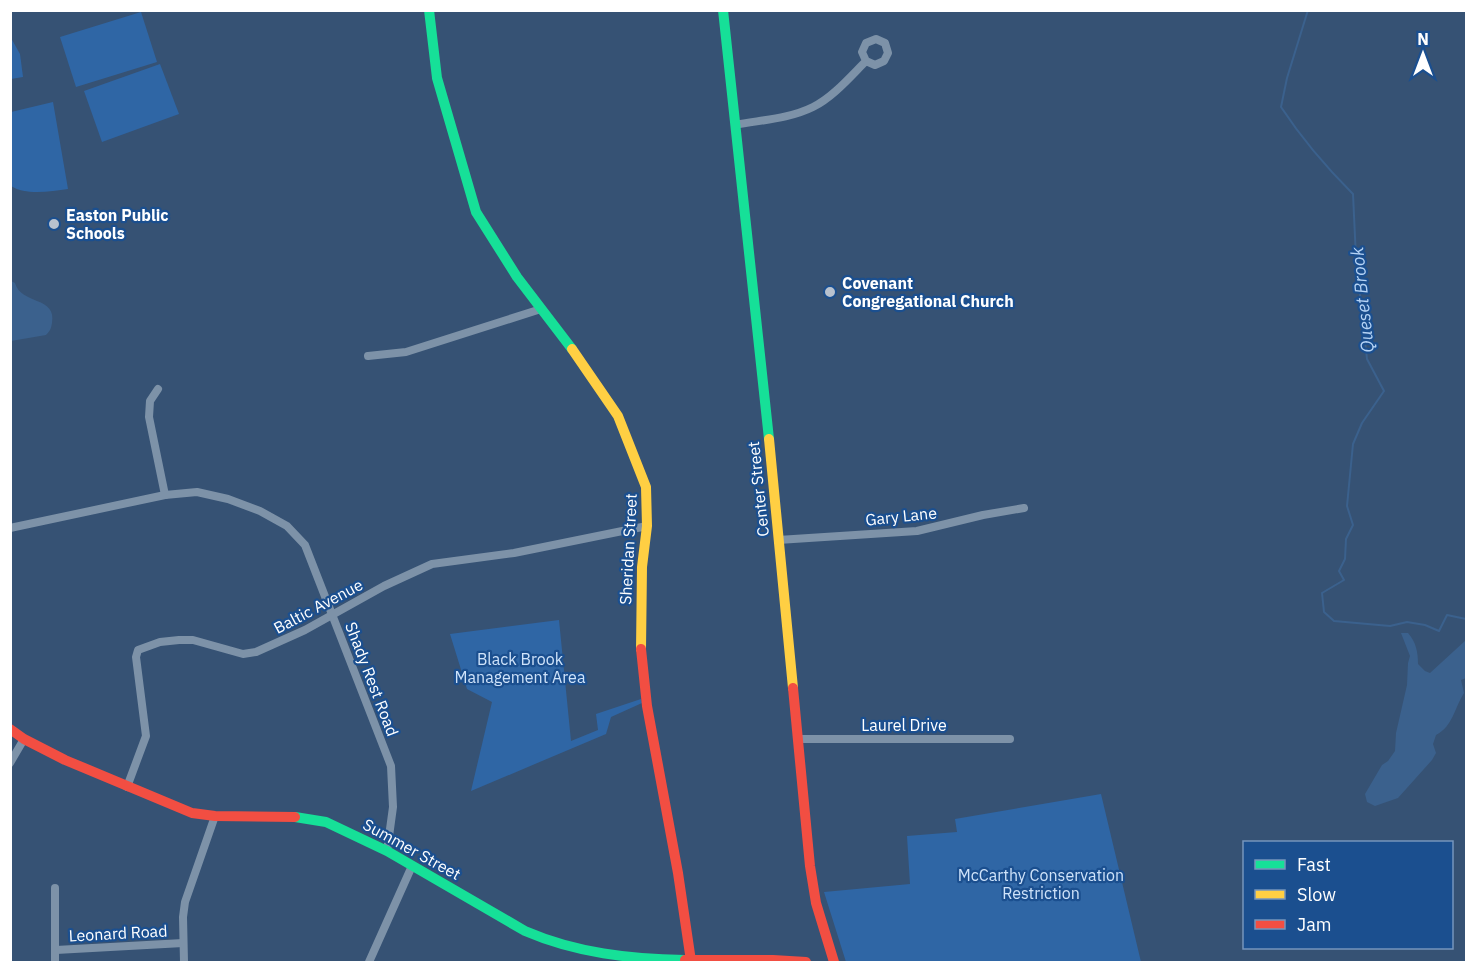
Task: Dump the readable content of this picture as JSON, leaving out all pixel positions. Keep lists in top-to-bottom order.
{
  "streets": {
    "street": [
      "Center Street",
      "Gary Lane",
      "Sheridan Street",
      "Baltic Avenue",
      "Shady Rest Road",
      "Laurel Drive",
      "Summer Street",
      "Leonard Road"
    ]
  },
  "crossings": [
    ["Center Street", "Gary Lane"],
    ["Center Street", "Laurel Drive"],
    ["Sheridan Street", "Baltic Avenue"],
    ["Sheridan Street", "Summer Street"],
    ["Baltic Avenue", "Shady Rest Road"],
    ["Baltic Avenue", "Summer Street"],
    ["Shady Rest Road", "Summer Street"]
  ],
  "water": ["Queset Brook"],
  "parks": ["Black Brook Management Area", "McCarthy Conservation Restriction"],
  "places": ["Easton Public Schools", "Covenant Congregational Church"],
  "legend": ["Fast", "Slow", "Jam"],
  "north": "top"
}
